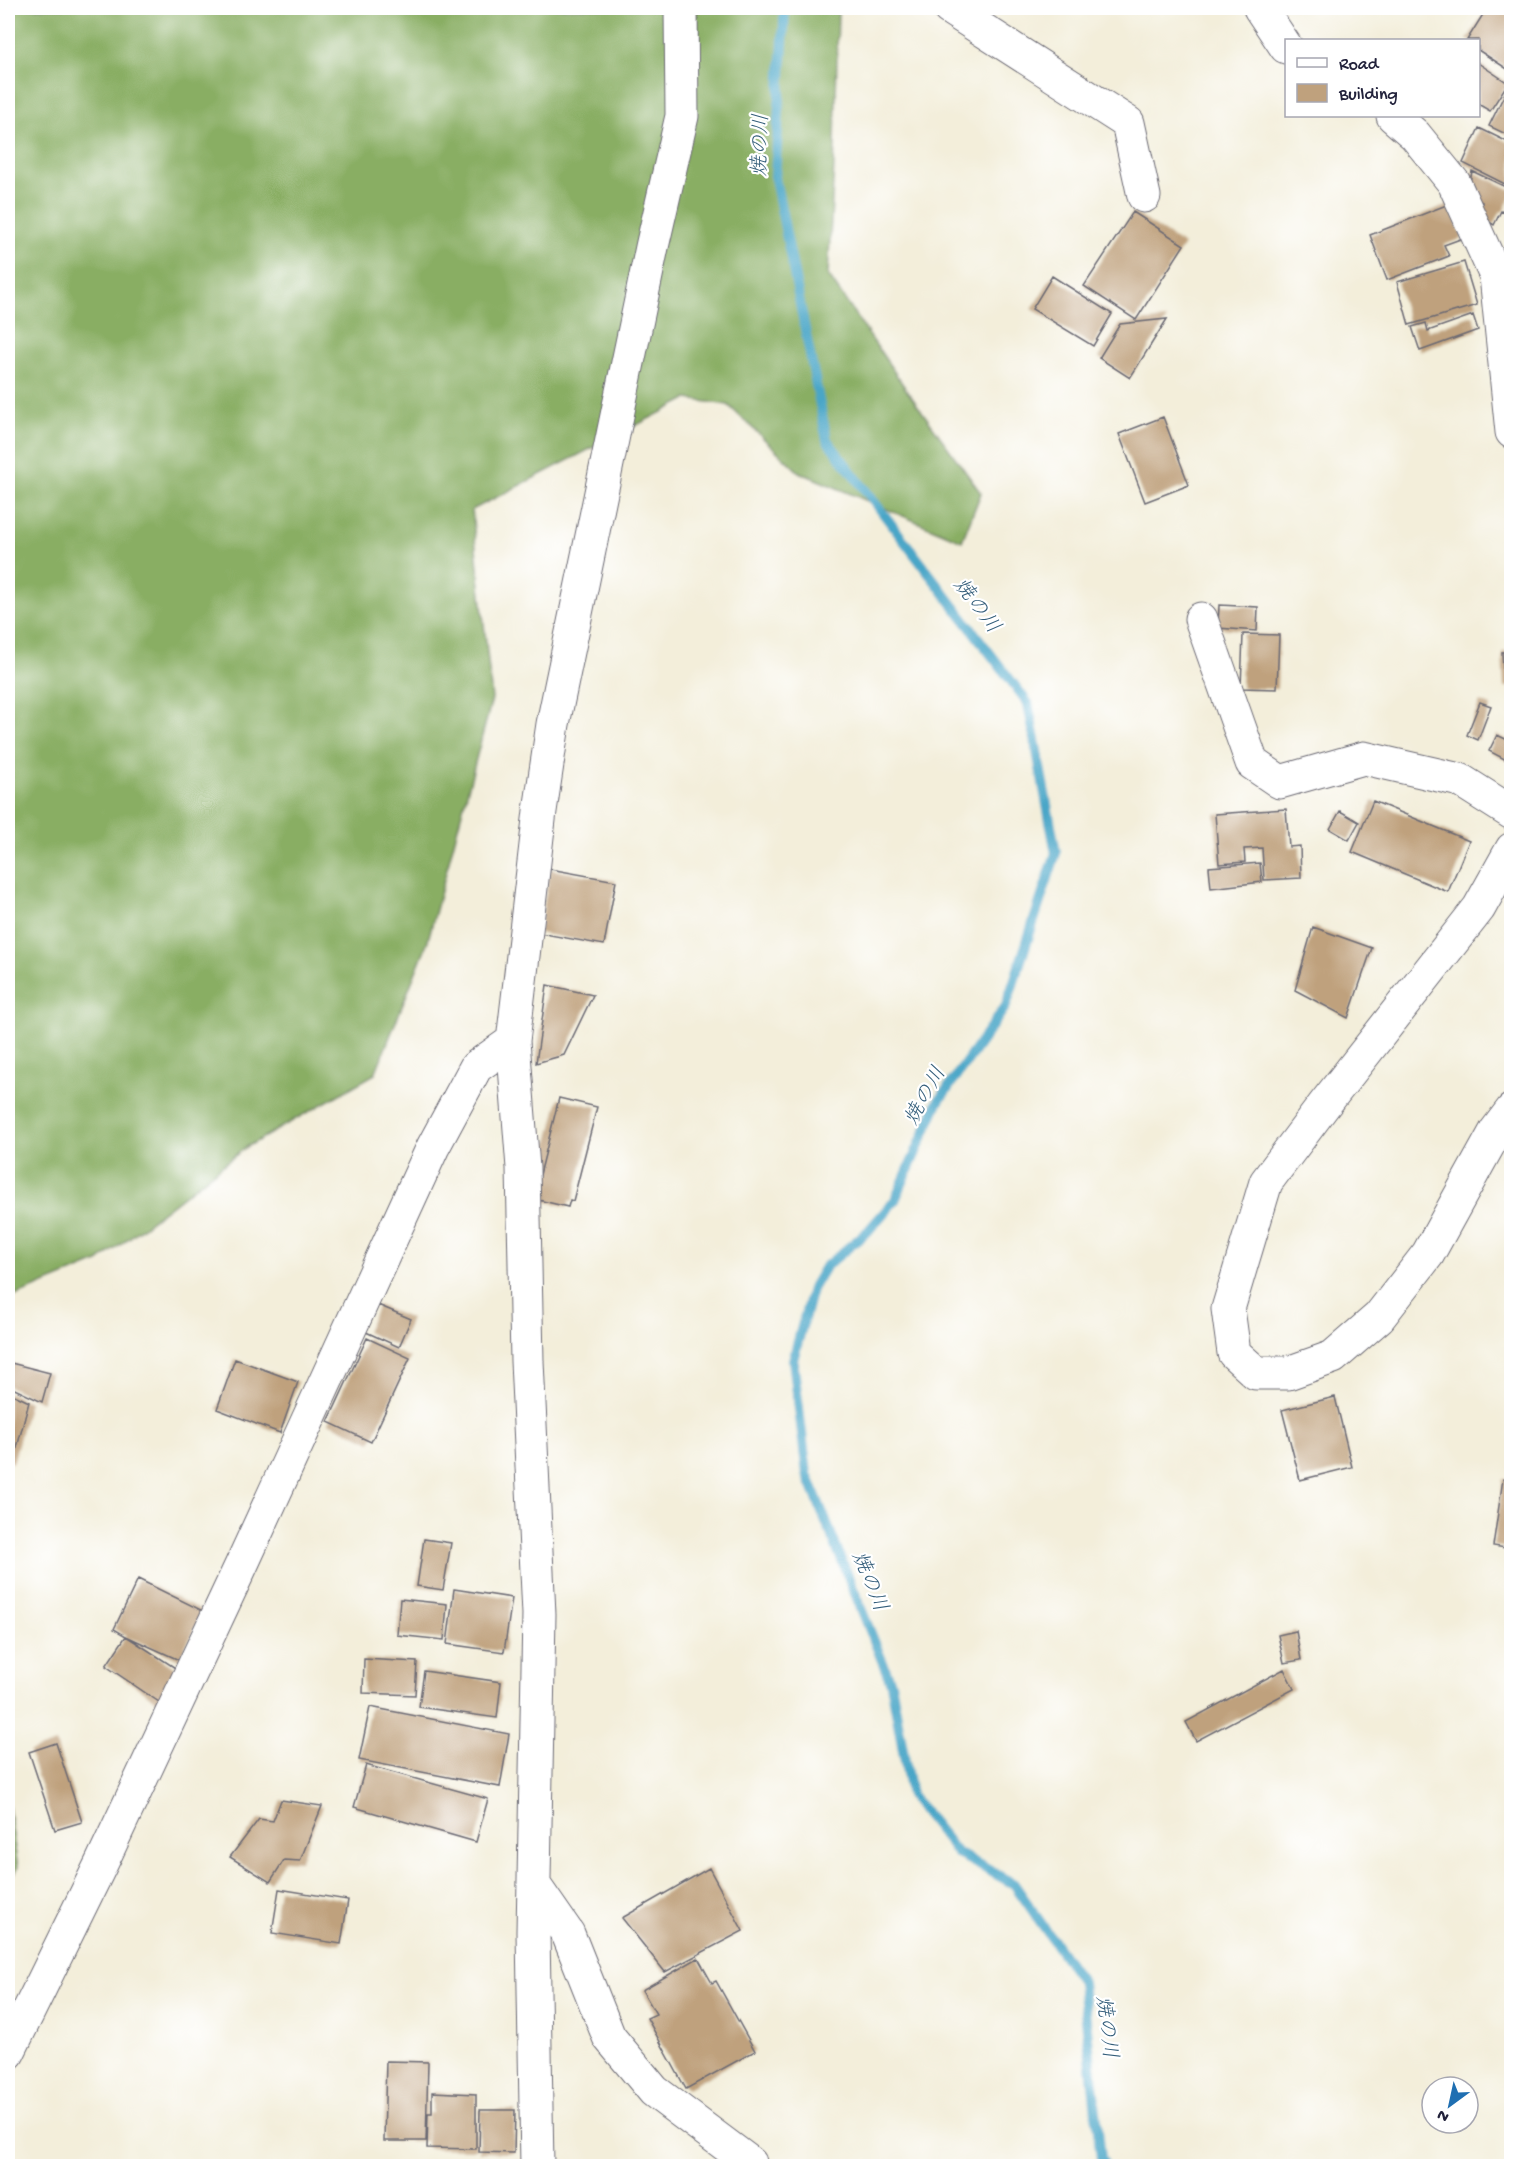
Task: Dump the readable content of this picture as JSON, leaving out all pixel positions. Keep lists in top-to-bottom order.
{
  "water": ["焼の川"],
  "legend": ["Road", "Building"],
  "north": "bottom left"
}
